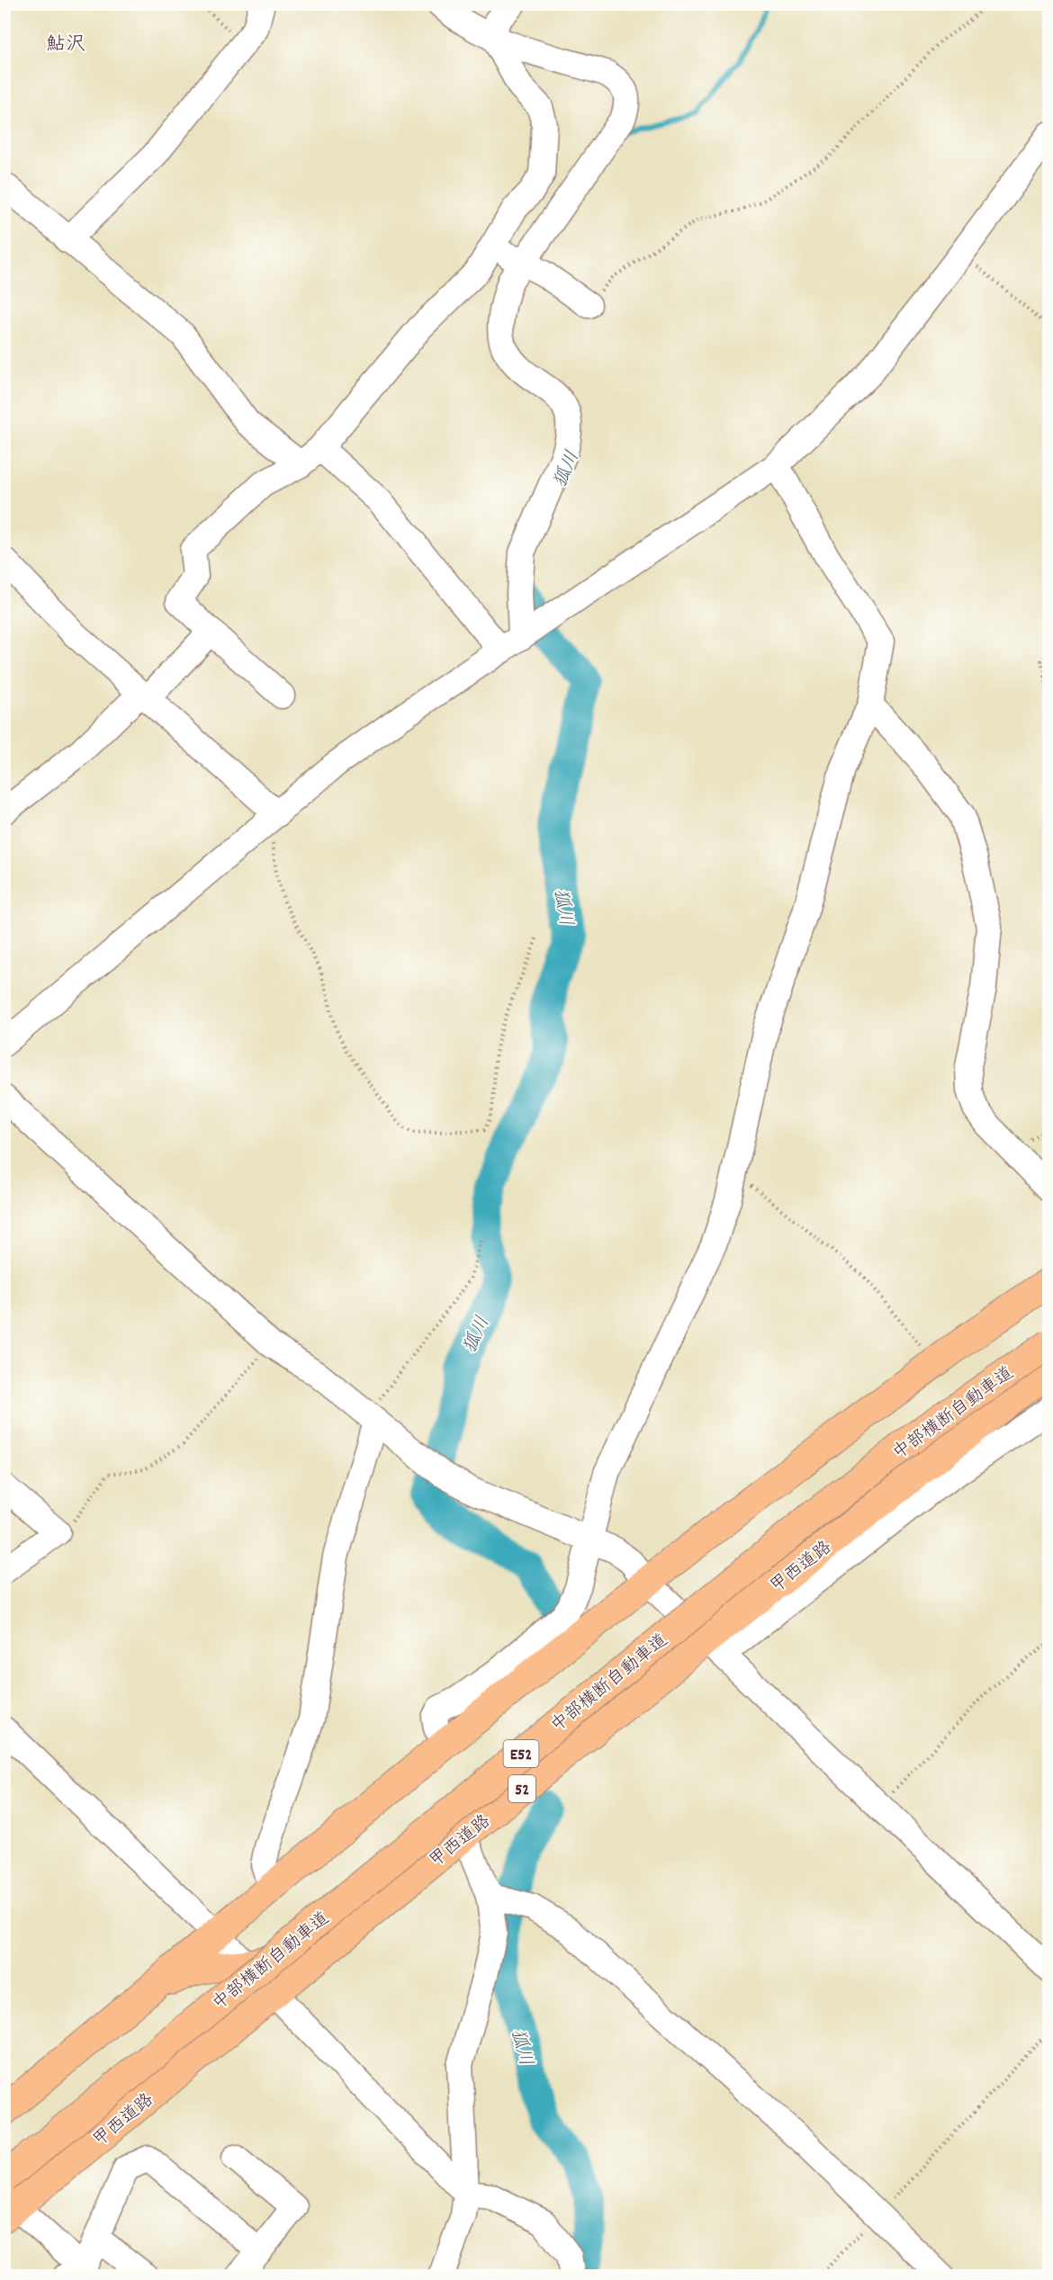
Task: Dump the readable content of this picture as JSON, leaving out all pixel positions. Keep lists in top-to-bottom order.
{
  "streets": {
    "highway": [
      "中部横断自動車道",
      "甲西道路",
      "E52",
      "52"
    ]
  },
  "districts": ["鮎沢"],
  "water": ["狐川"]
}
